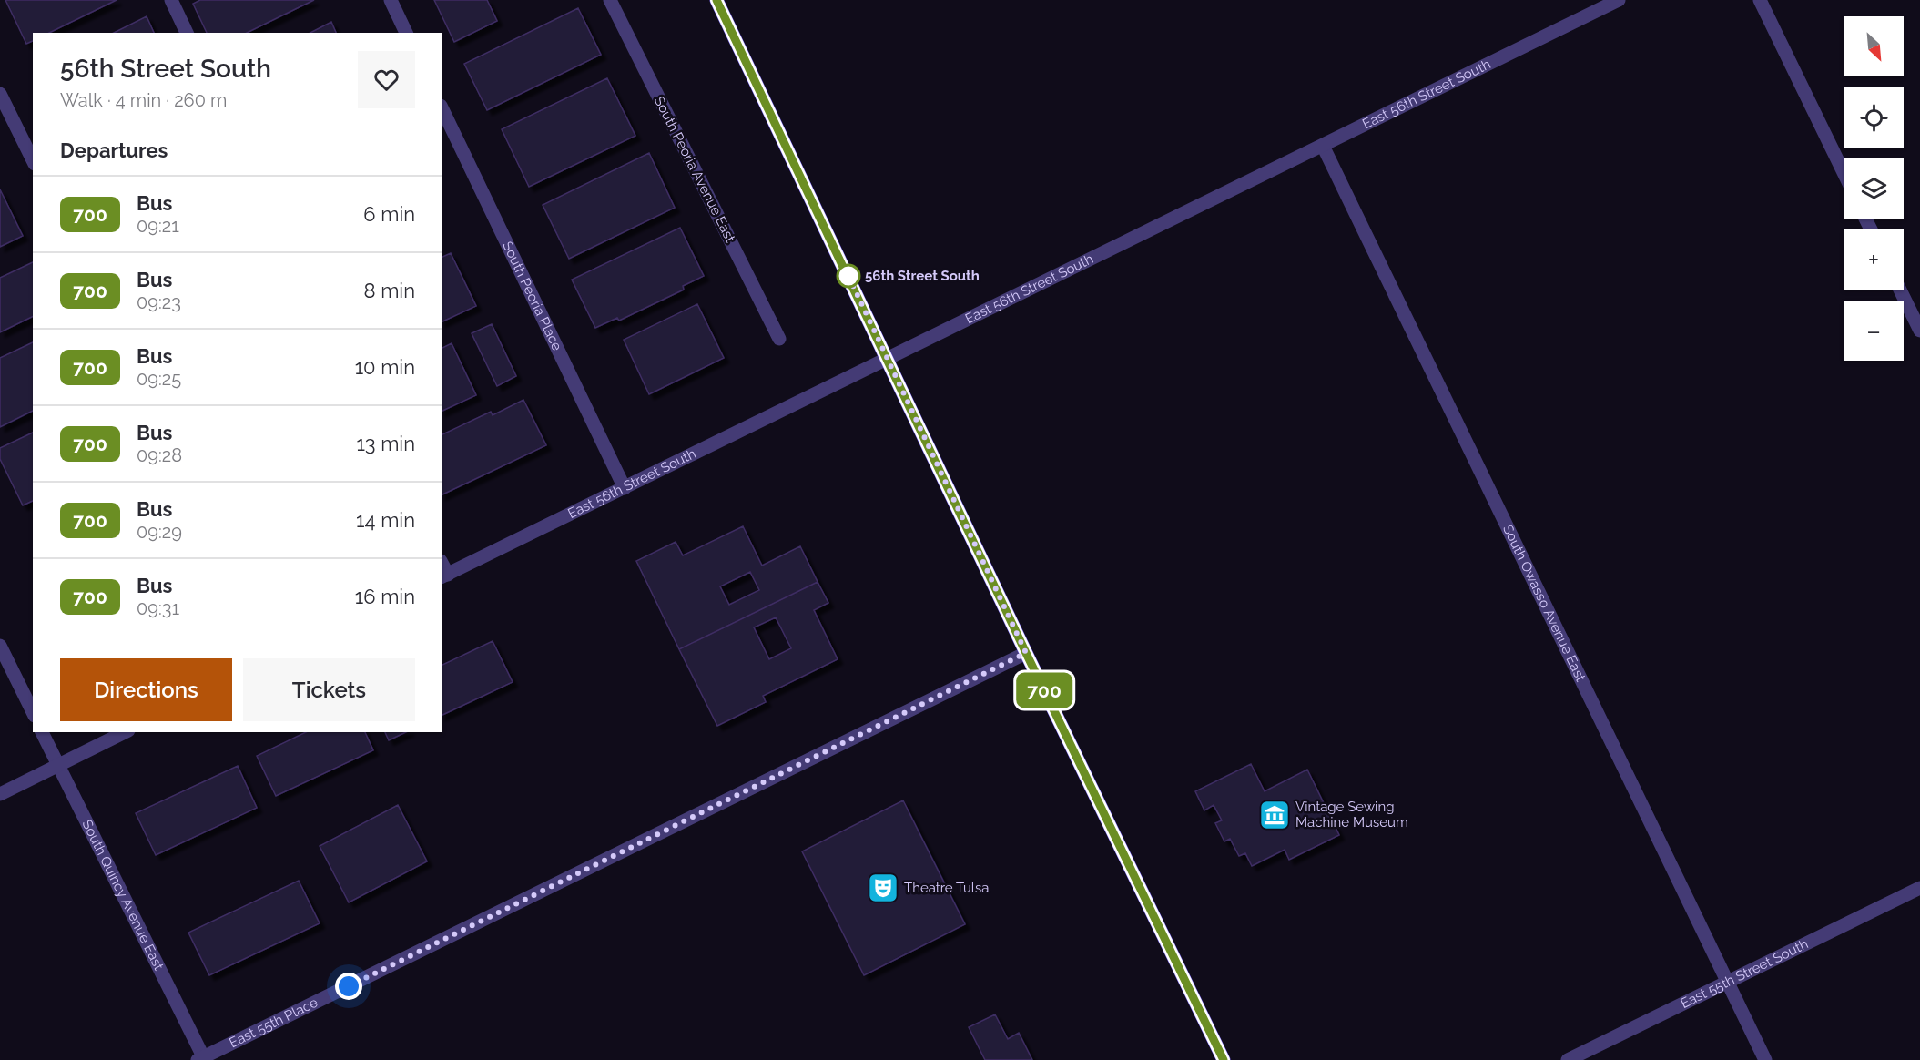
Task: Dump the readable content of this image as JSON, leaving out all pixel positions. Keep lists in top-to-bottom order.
{
  "streets": {
    "street": [
      "East 56th Street South",
      "South Peoria Avenue East",
      "South Peoria Place",
      "South Owasso Avenue East",
      "South Quincy Avenue East",
      "East 55th Street South",
      "East 55th Place"
    ]
  },
  "crossings": [
    ["East 56th Street South", "South Peoria Place"],
    ["East 56th Street South", "South Owasso Avenue East"],
    ["South Owasso Avenue East", "East 55th Street South"],
    ["South Quincy Avenue East", "East 55th Place"]
  ],
  "places": {
    "other": ["56th Street South"],
    "museum": ["Vintage Sewing Machine Museum"],
    "theatre": ["Theatre Tulsa"]
  },
  "lines": ["bus line 700"],
  "north": "bottom right",
  "page": {
    "on_map": "700",
    "map_buttons": ["+", "−"],
    "heading": [
      ["56th Street South", "Walk · 4 min · 260 m"],
      "Departures"
    ],
    "list": [
      {
        "mark": "700",
        "name": "Bus",
        "note": "09:21",
        "value": "6 min"
      },
      {
        "mark": "700",
        "name": "Bus",
        "note": "09:23",
        "value": "8 min"
      },
      {
        "mark": "700",
        "name": "Bus",
        "note": "09:25",
        "value": "10 min"
      },
      {
        "mark": "700",
        "name": "Bus",
        "note": "09:28",
        "value": "13 min"
      },
      {
        "mark": "700",
        "name": "Bus",
        "note": "09:29",
        "value": "14 min"
      },
      {
        "mark": "700",
        "name": "Bus",
        "note": "09:31",
        "value": "16 min"
      }
    ],
    "buttons": ["Directions", "Tickets"]
  }
}
